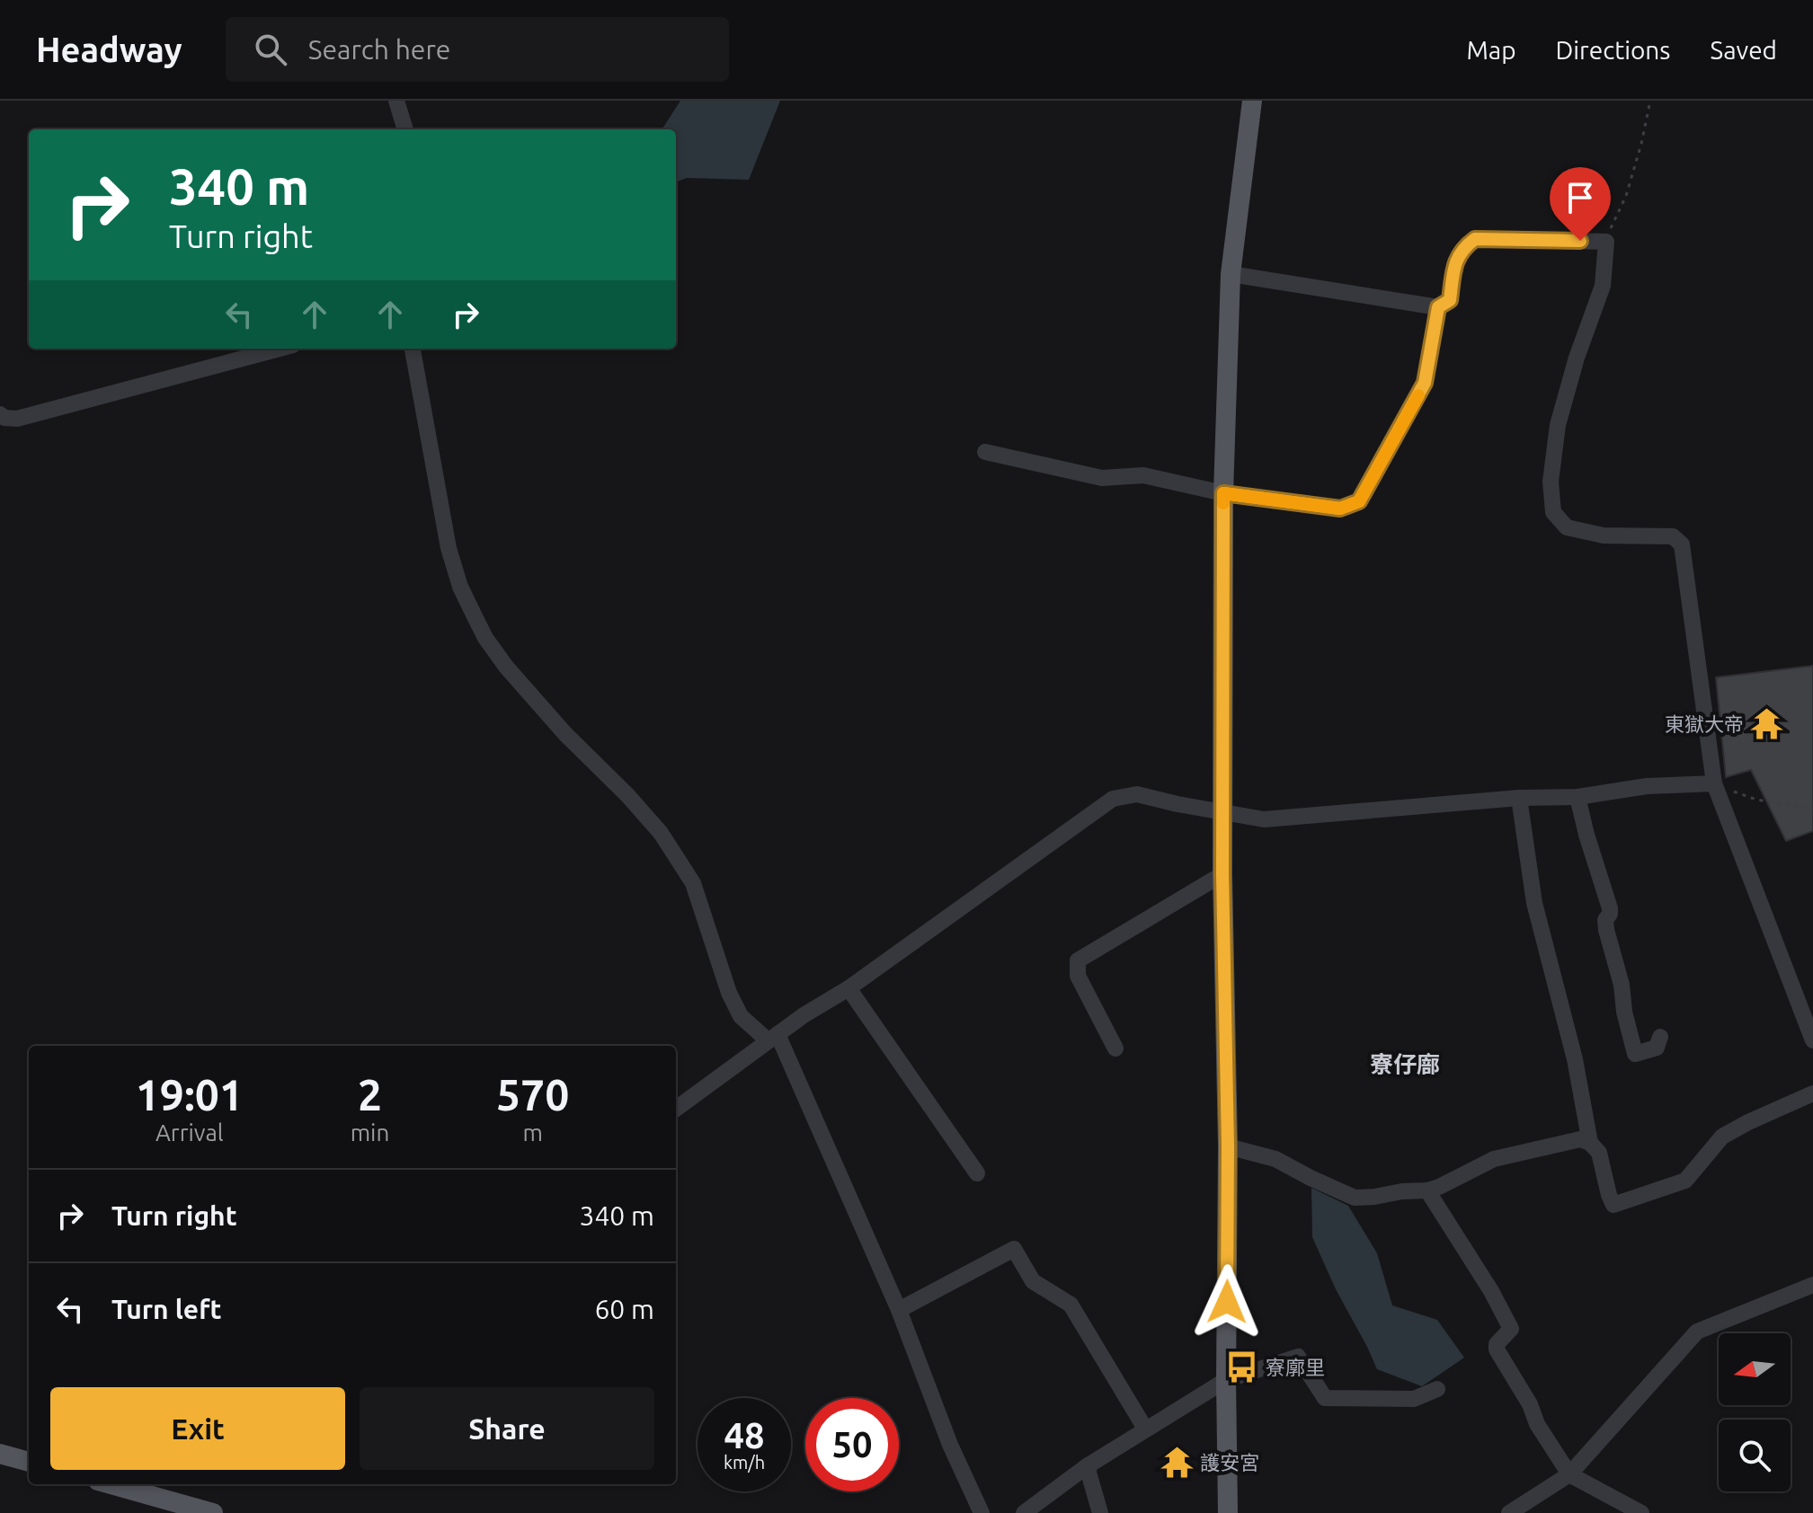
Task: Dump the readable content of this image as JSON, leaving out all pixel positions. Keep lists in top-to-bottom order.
{
  "districts": ["寮仔廍"],
  "places": {
    "temple": ["東獄大帝", "護安宮"],
    "bus stop": ["寮廓里"]
  },
  "north": "left",
  "page": {
    "header": "Headway",
    "search": "Search here",
    "nav": ["Map", "Directions", "Saved"],
    "turn": ["340 m", "Turn right"],
    "eta": [
      "19:01",
      "Arrival",
      "2",
      "min",
      "570",
      "m"
    ],
    "list": [
      {
        "name": "Turn right",
        "value": "340 m"
      },
      {
        "name": "Turn left",
        "value": "60 m"
      }
    ],
    "buttons": ["Exit", "Share"],
    "speed": "48 km/h",
    "limit": "50"
  }
}
